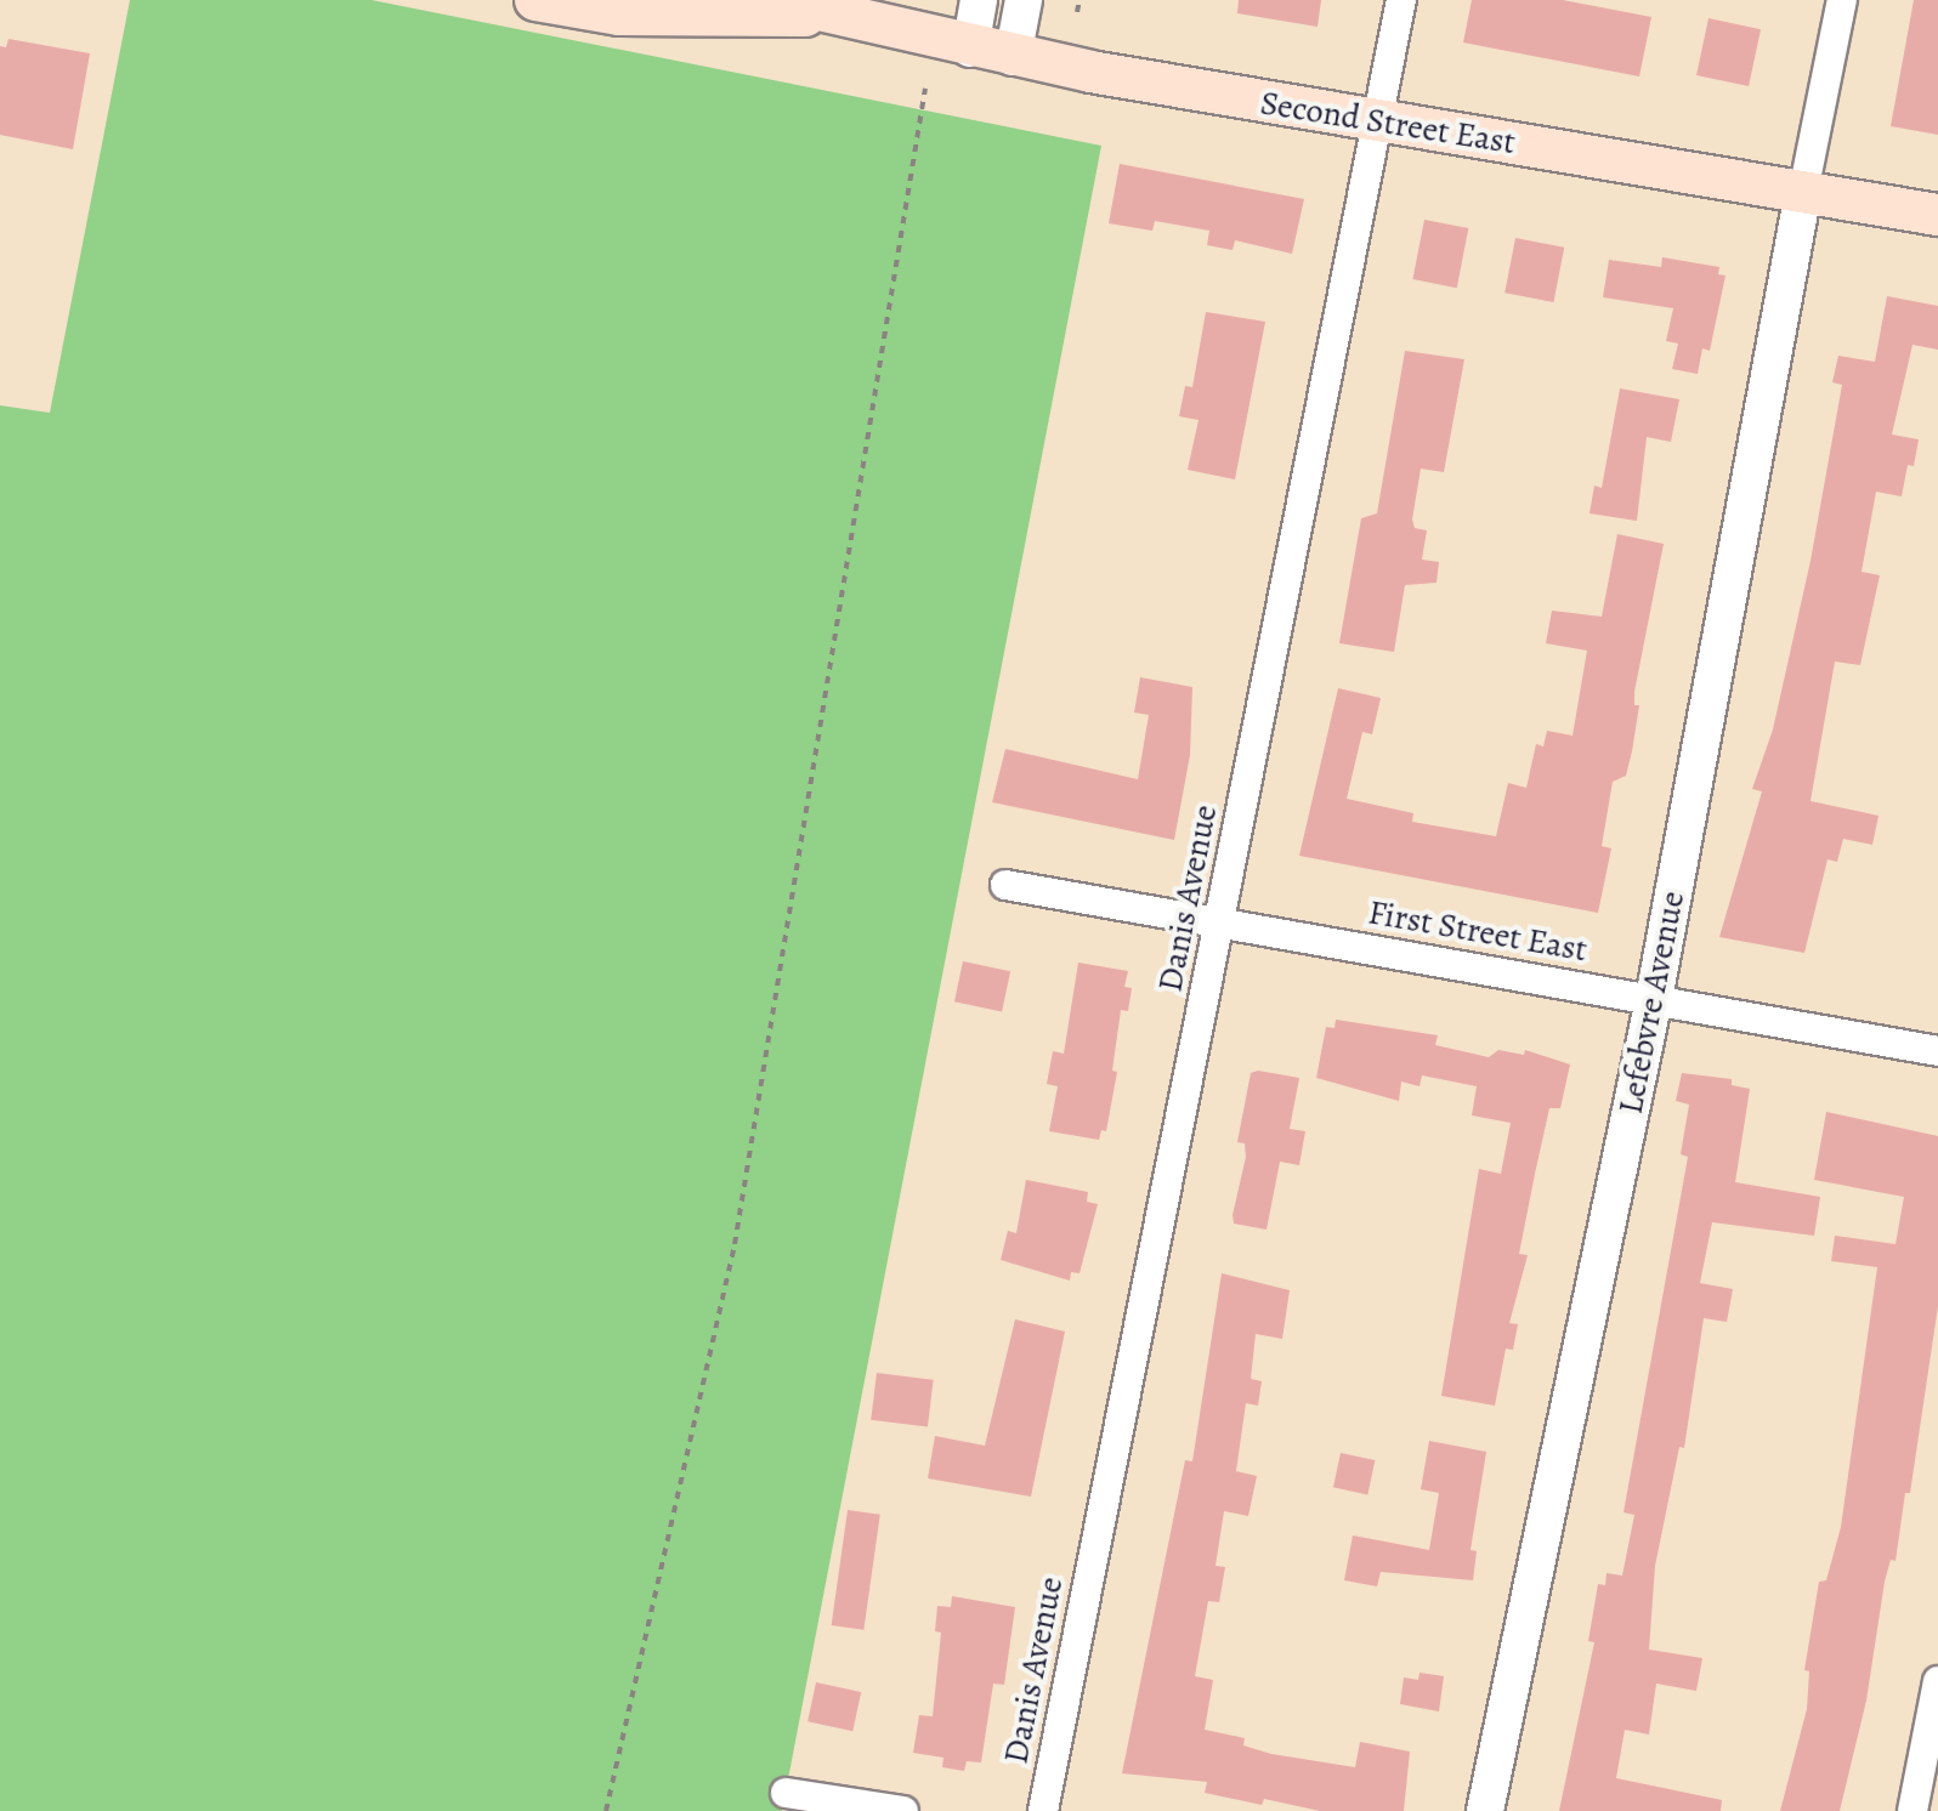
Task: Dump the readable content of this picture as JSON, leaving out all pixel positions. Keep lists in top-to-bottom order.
{
  "streets": {
    "main road": ["Second Street East"],
    "street": ["Danis Avenue", "First Street East", "Lefebvre Avenue"]
  },
  "crossings": [
    ["Second Street East", "Danis Avenue"],
    ["Second Street East", "Lefebvre Avenue"],
    ["Danis Avenue", "First Street East"],
    ["First Street East", "Lefebvre Avenue"]
  ]
}
